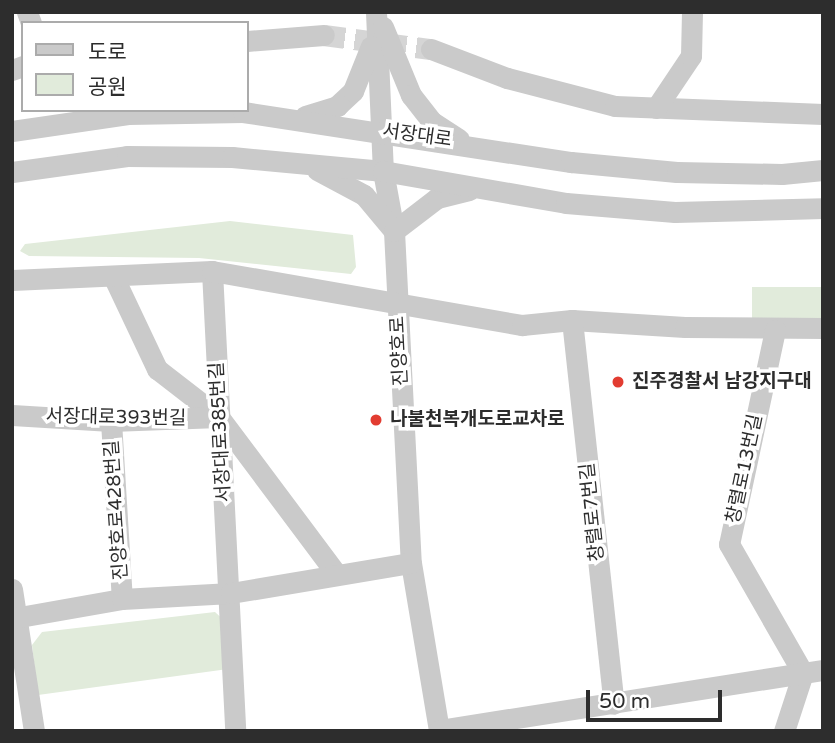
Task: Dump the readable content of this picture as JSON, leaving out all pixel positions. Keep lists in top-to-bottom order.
{
  "streets": {
    "street": [
      "서장대로",
      "진양호로",
      "서장대로393번길",
      "서장대로385번길",
      "창렬로13번길",
      "진양호로428번길",
      "창렬로7번길"
    ]
  },
  "crossings": [
    ["서장대로", "진양호로"],
    ["진양호로", "진양호로428번길"],
    ["서장대로393번길", "서장대로385번길"],
    ["서장대로393번길", "진양호로428번길"],
    ["서장대로385번길", "진양호로428번길"]
  ],
  "places": ["진주경찰서 남강지구대", "나불천복개도로교차로"],
  "legend": ["도로", "공원"],
  "scale_bar": "50 m"
}
